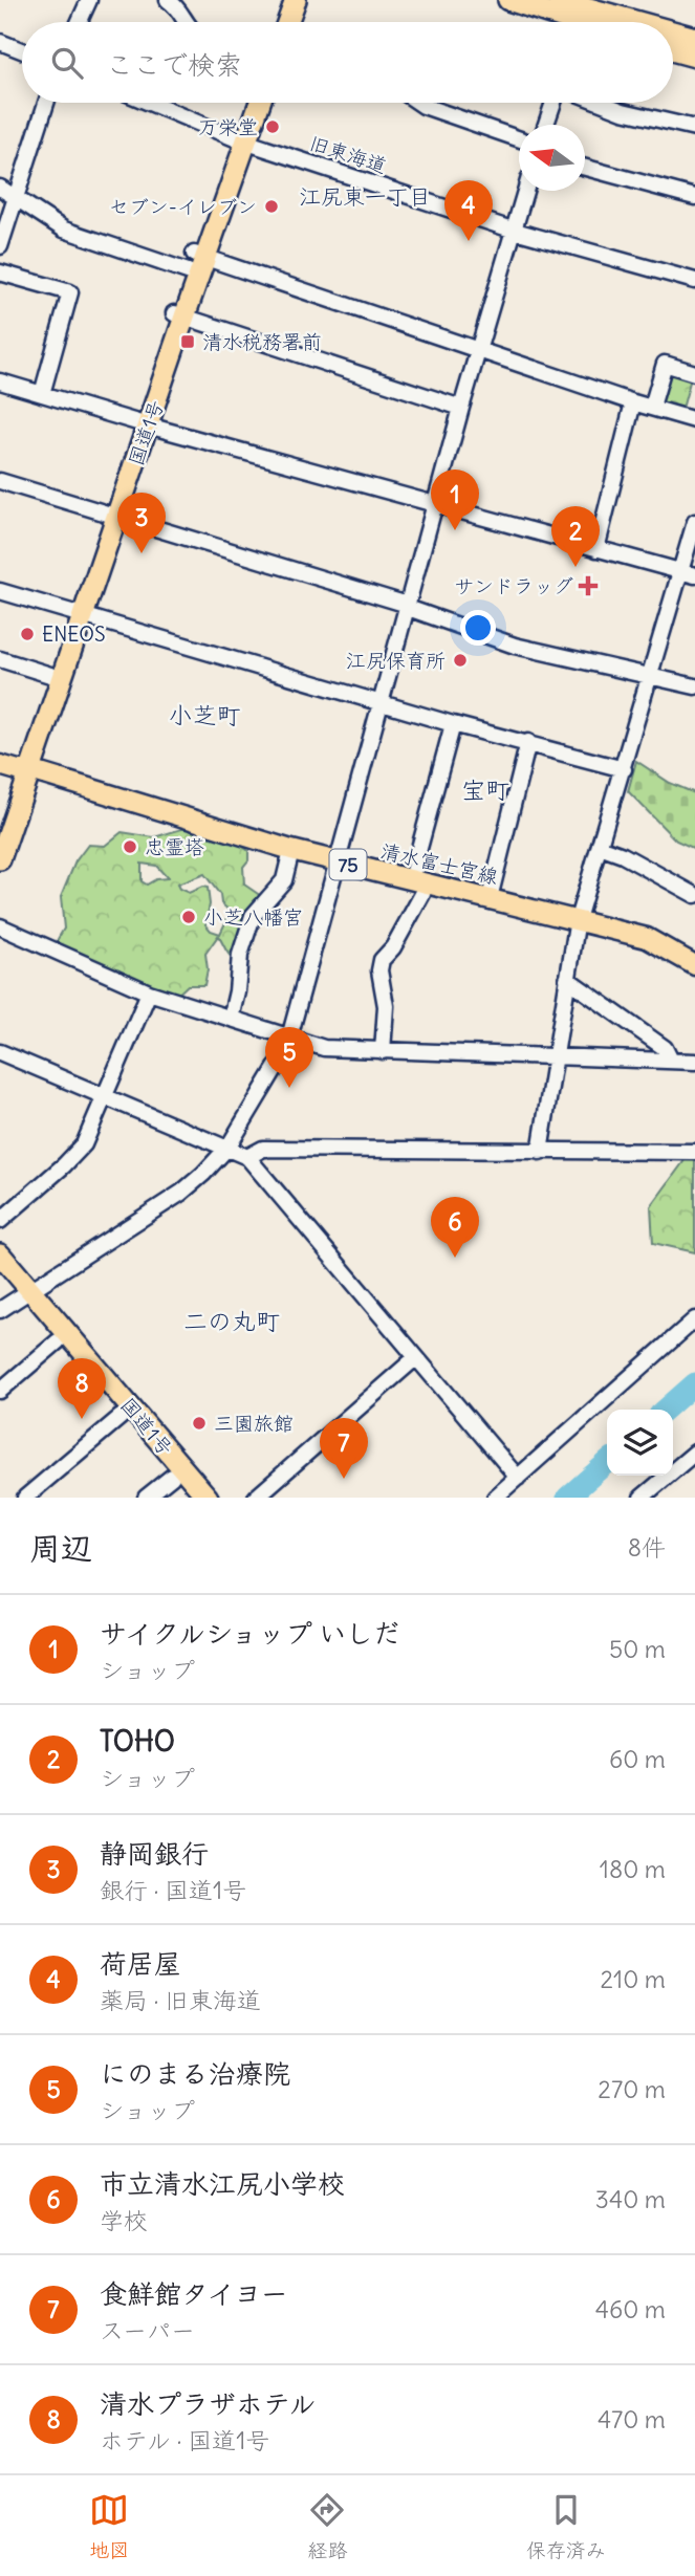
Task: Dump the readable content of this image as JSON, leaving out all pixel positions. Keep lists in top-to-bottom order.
{
  "streets": {
    "highway": ["国道1号"],
    "main road": ["清水富士宮線", "75"],
    "street": ["旧東海道"]
  },
  "crossings": [
    ["旧東海道", "国道1号"],
    ["国道1号", "清水富士宮線"]
  ],
  "districts": [
    "江尻東一丁目",
    "小芝町",
    "宝町",
    "二の丸町"
  ],
  "places": {
    "other": [
      "万栄堂",
      "セブン-イレブン",
      "ENEOS",
      "江尻保育所",
      "忠霊塔",
      "小芝八幡宮",
      "三園旅館"
    ],
    "transit": ["清水税務署前"],
    "health": ["サンドラッグ"]
  },
  "north": "left",
  "page": {
    "search": "ここで検索",
    "pins": [
      "4",
      "1",
      "3",
      "2",
      "5",
      "6",
      "8",
      "7"
    ],
    "heading": ["周辺", "8件"],
    "list": [
      {
        "mark": "1",
        "name": "サイクルショップ いしだ",
        "note": "ショップ",
        "value": "50 m"
      },
      {
        "mark": "2",
        "name": "TOHO",
        "note": "ショップ",
        "value": "60 m"
      },
      {
        "mark": "3",
        "name": "静岡銀行",
        "note": "銀行 · 国道1号",
        "value": "180 m"
      },
      {
        "mark": "4",
        "name": "荷居屋",
        "note": "薬局 · 旧東海道",
        "value": "210 m"
      },
      {
        "mark": "5",
        "name": "にのまる治療院",
        "note": "ショップ",
        "value": "270 m"
      },
      {
        "mark": "6",
        "name": "市立清水江尻小学校",
        "note": "学校",
        "value": "340 m"
      },
      {
        "mark": "7",
        "name": "食鮮館タイヨー",
        "note": "スーパー",
        "value": "460 m"
      },
      {
        "mark": "8",
        "name": "清水プラザホテル",
        "note": "ホテル · 国道1号",
        "value": "470 m"
      }
    ],
    "nav": ["地図", "経路", "保存済み"]
  }
}
